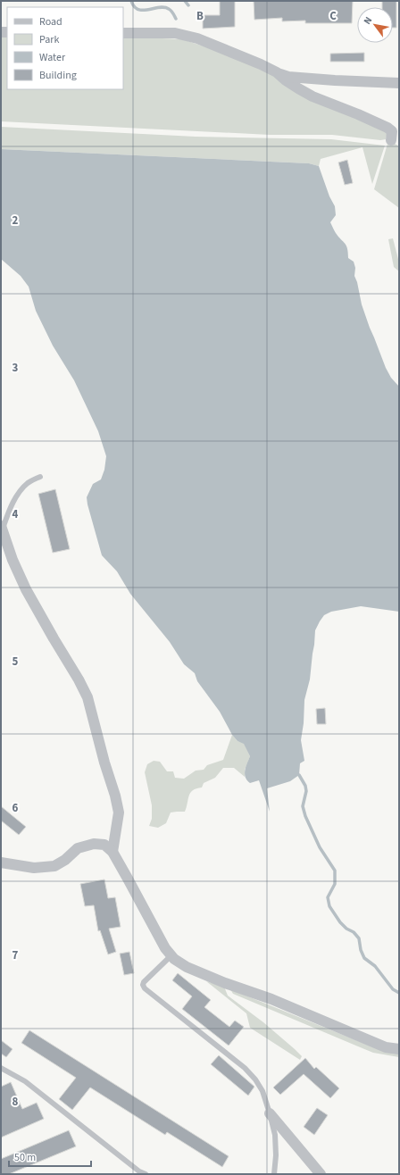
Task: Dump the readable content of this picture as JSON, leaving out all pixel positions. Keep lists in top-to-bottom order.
{
  "legend": [
    "Road",
    "Park",
    "Water",
    "Building"
  ],
  "scale_bar": "50 m",
  "north": "top left",
  "grid": {
    "columns": ["B", "C"],
    "rows": [
      "2",
      "3",
      "4",
      "5",
      "6",
      "7",
      "8"
    ]
  }
}
